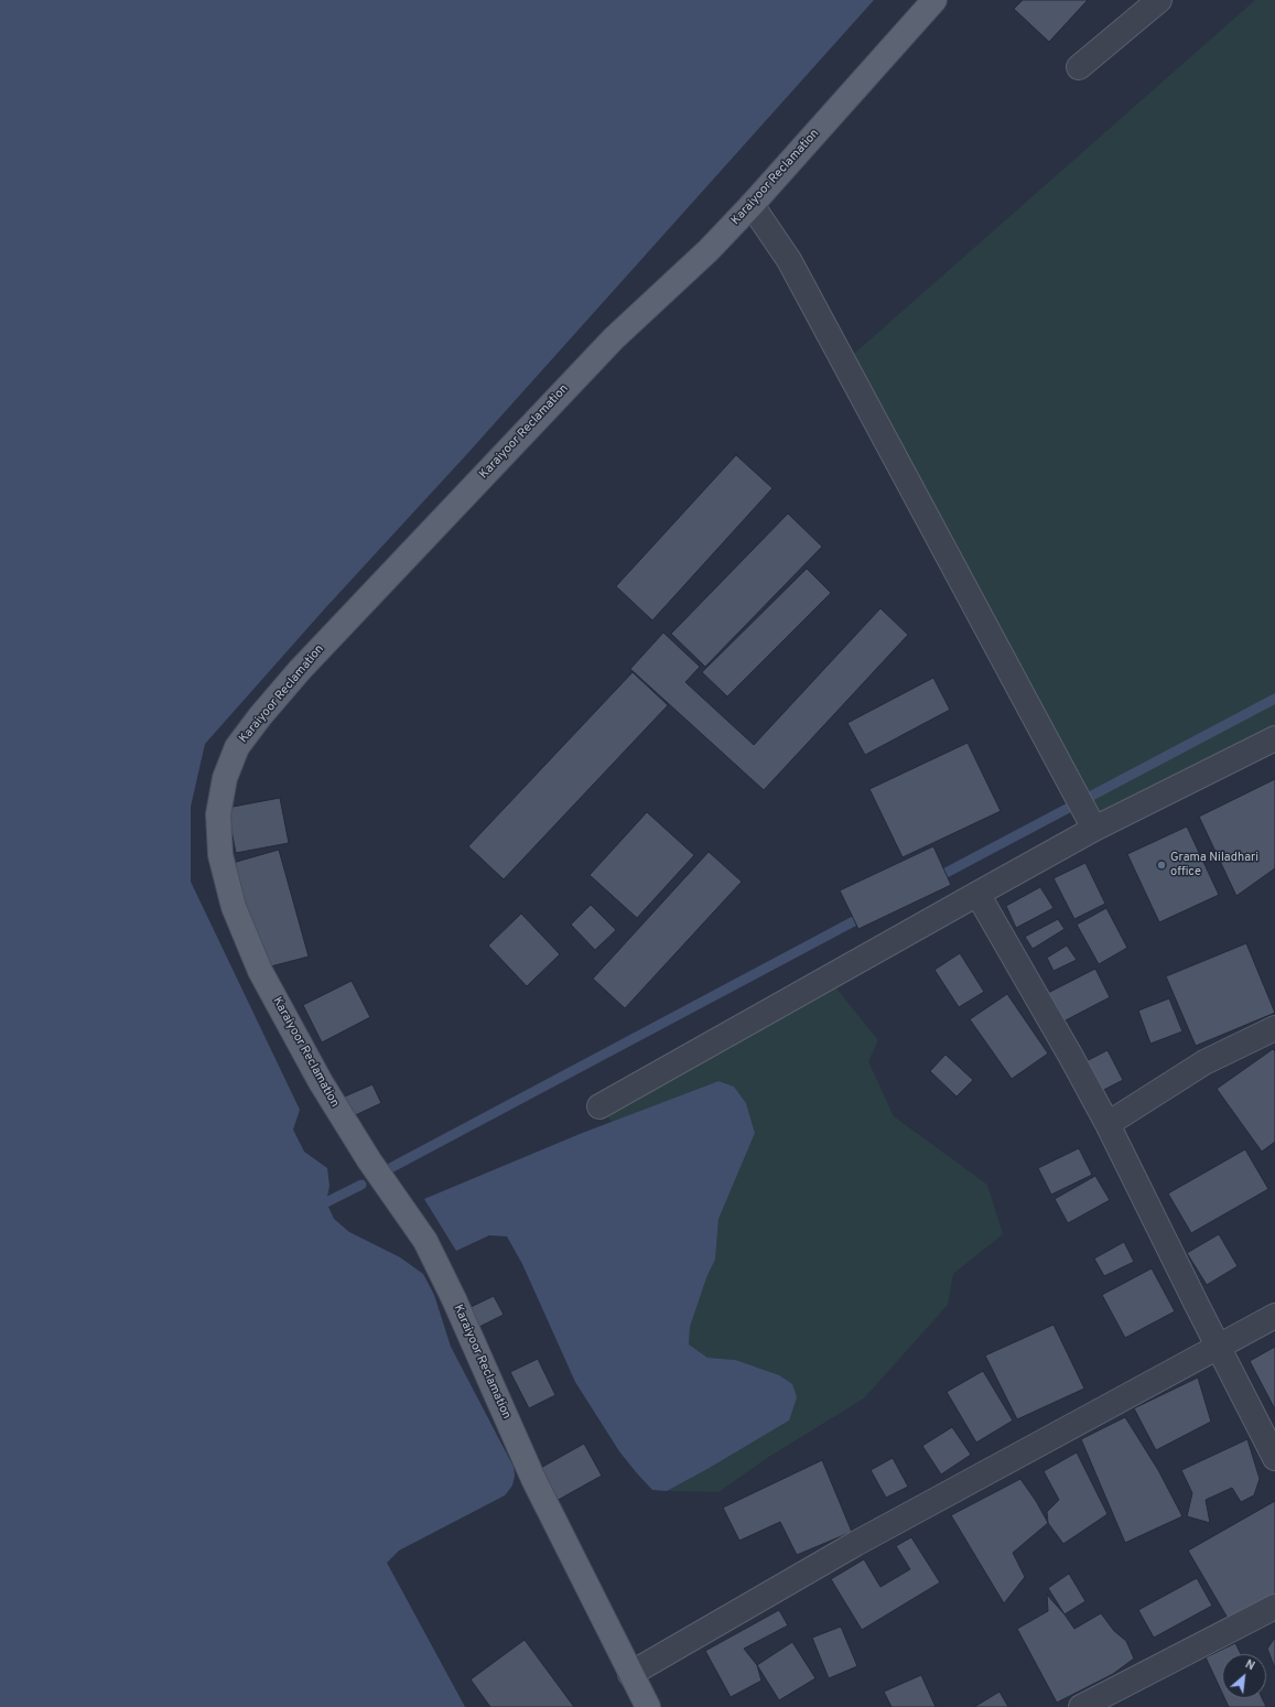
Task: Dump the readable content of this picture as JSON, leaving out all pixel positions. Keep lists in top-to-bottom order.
{
  "streets": {
    "main road": ["Karaiyoor Reclamation"]
  },
  "places": ["Grama Niladhari office"],
  "north": "top right"
}
